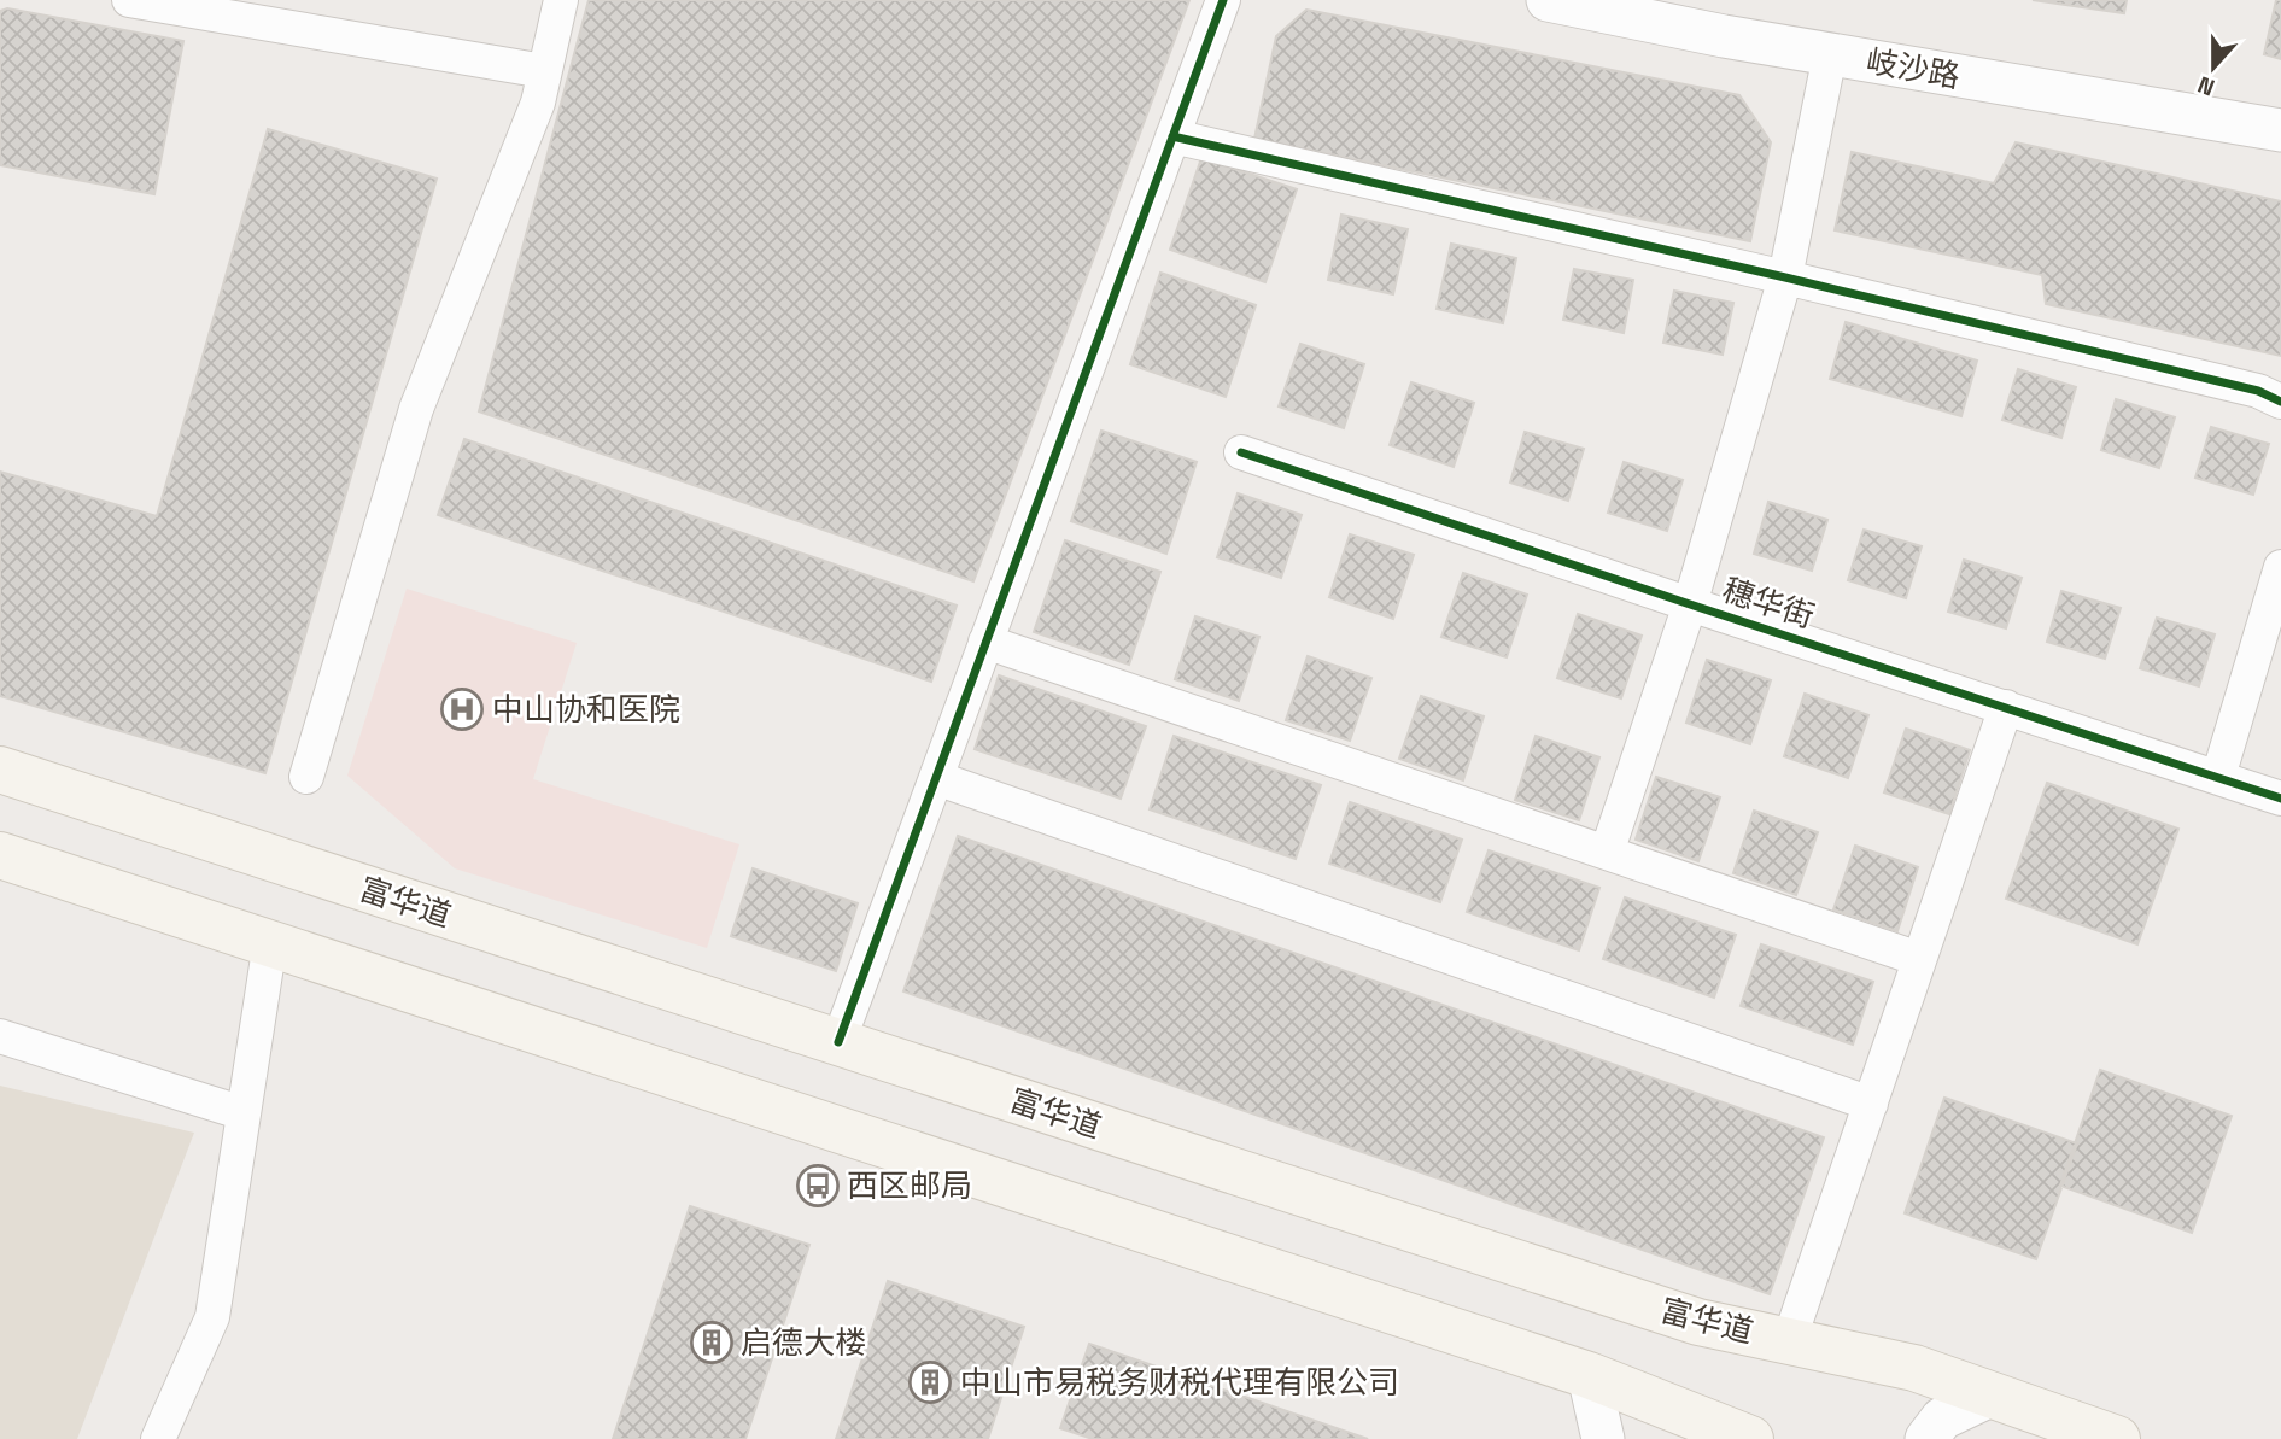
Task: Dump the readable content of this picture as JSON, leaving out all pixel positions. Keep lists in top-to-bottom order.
{
  "streets": {
    "main road": ["富华道"],
    "street": ["岐沙路", "穗华街"]
  },
  "places": {
    "hospital": ["中山协和医院"],
    "bus stop": ["西区邮局"],
    "building": ["启德大楼", "中山市易税务财税代理有限公司"]
  },
  "north": "bottom"
}
